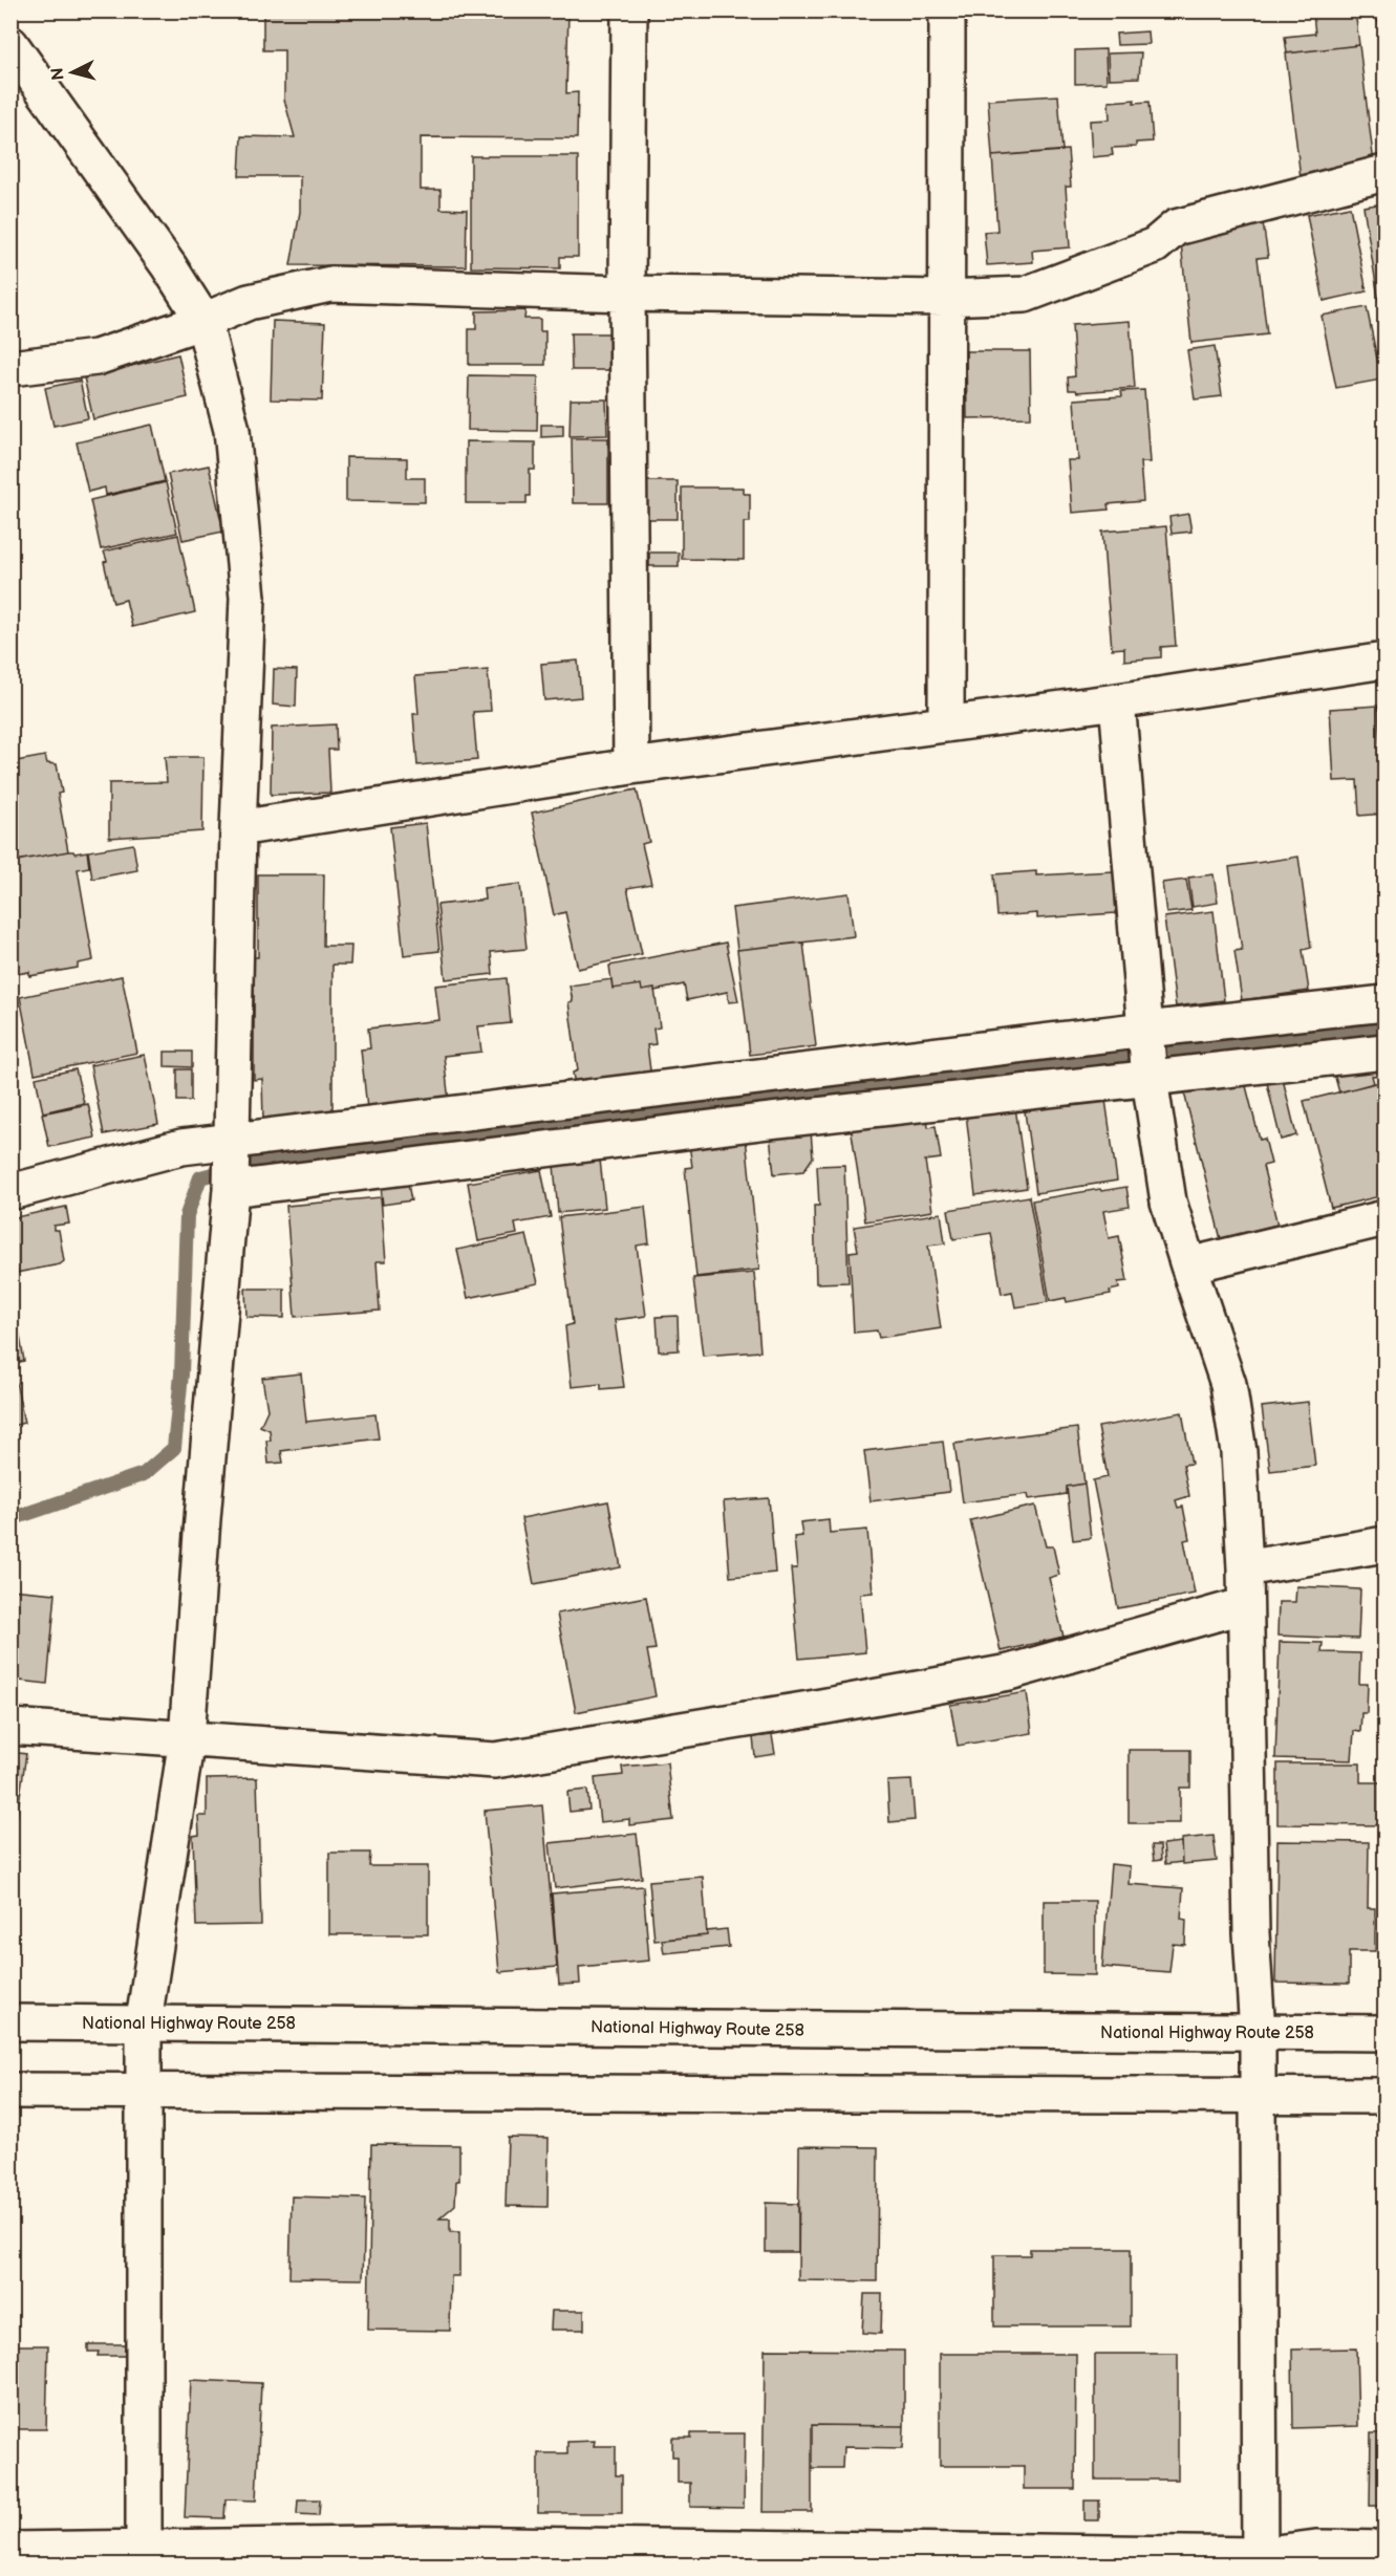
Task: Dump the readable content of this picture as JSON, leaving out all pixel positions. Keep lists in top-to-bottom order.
{
  "streets": {
    "main road": ["National Highway Route 258"]
  },
  "north": "left"
}
